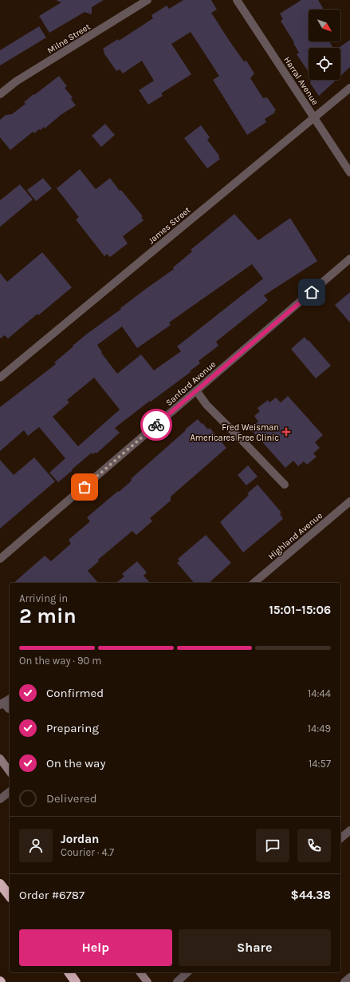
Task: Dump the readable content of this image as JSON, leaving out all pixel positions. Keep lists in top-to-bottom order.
{
  "streets": {
    "street": [
      "Milne Street",
      "Harral Avenue",
      "James Street",
      "Sanford Avenue",
      "Highland Avenue"
    ]
  },
  "crossings": [
    ["Harral Avenue", "James Street"]
  ],
  "places": {
    "health": ["Fred Weisman Americares Free Clinic"]
  },
  "north": "bottom right",
  "page": {
    "heading": ["2 min", "Arriving in", "15:01–15:06"],
    "panel": [
      "Jordan",
      "Courier · 4.7",
      "Order #6787",
      "$44.38"
    ],
    "bar": "On the way · 90 m",
    "list": [
      ["Confirmed", "14:44"],
      ["Preparing", "14:49"],
      ["On the way", "14:57"],
      "Delivered"
    ],
    "buttons": ["Help", "Share"]
  }
}
